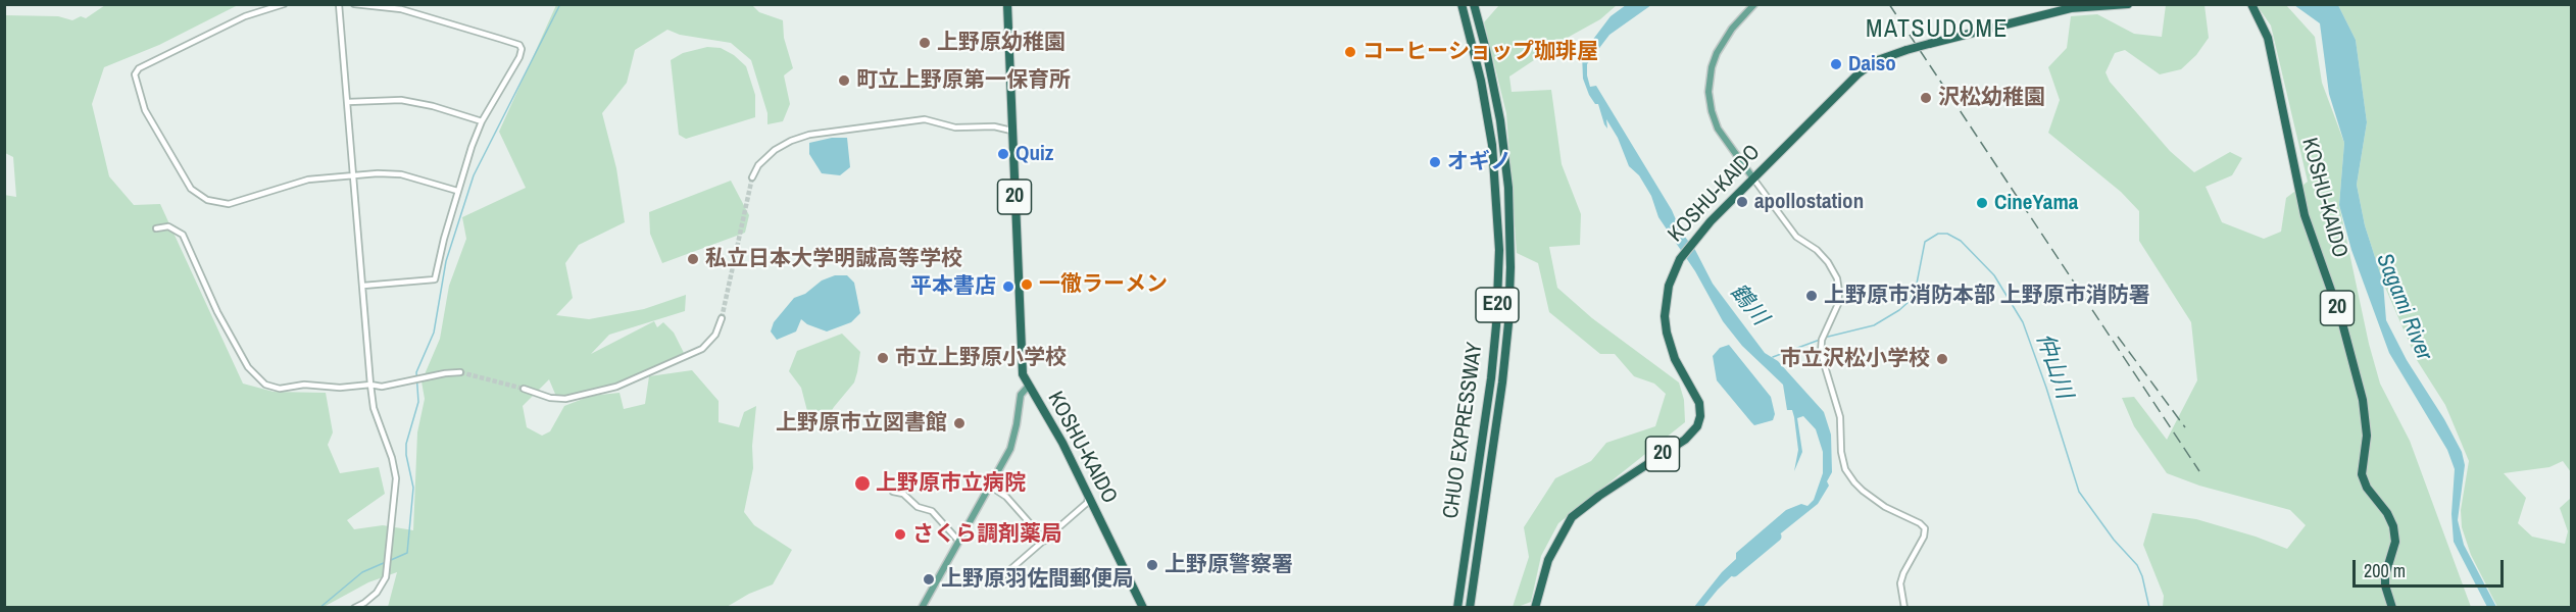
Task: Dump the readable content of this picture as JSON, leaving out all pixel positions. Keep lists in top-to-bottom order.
{
  "streets": {
    "highway": [
      "KOSHU-KAIDO",
      "20",
      "E20",
      "CHUO EXPRESSWAY"
    ]
  },
  "districts": ["MATSUDOME"],
  "water": ["鶴川", "Sagami River", "仲山川"],
  "places": [
    "上野原幼稚園",
    "コーヒーショップ珈琲屋",
    "Daiso",
    "町立上野原第一保育所",
    "沢松幼稚園",
    "Quiz",
    "オギノ",
    "apollostation",
    "CineYama",
    "私立日本大学明誠高等学校",
    "一徹ラーメン",
    "平本書店",
    "上野原市消防本部 上野原市消防署",
    "市立上野原小学校",
    "市立沢松小学校",
    "上野原市立図書館",
    "上野原市立病院",
    "さくら調剤薬局",
    "上野原警察署",
    "上野原羽佐間郵便局"
  ],
  "scale_bar": "200 m"
}
